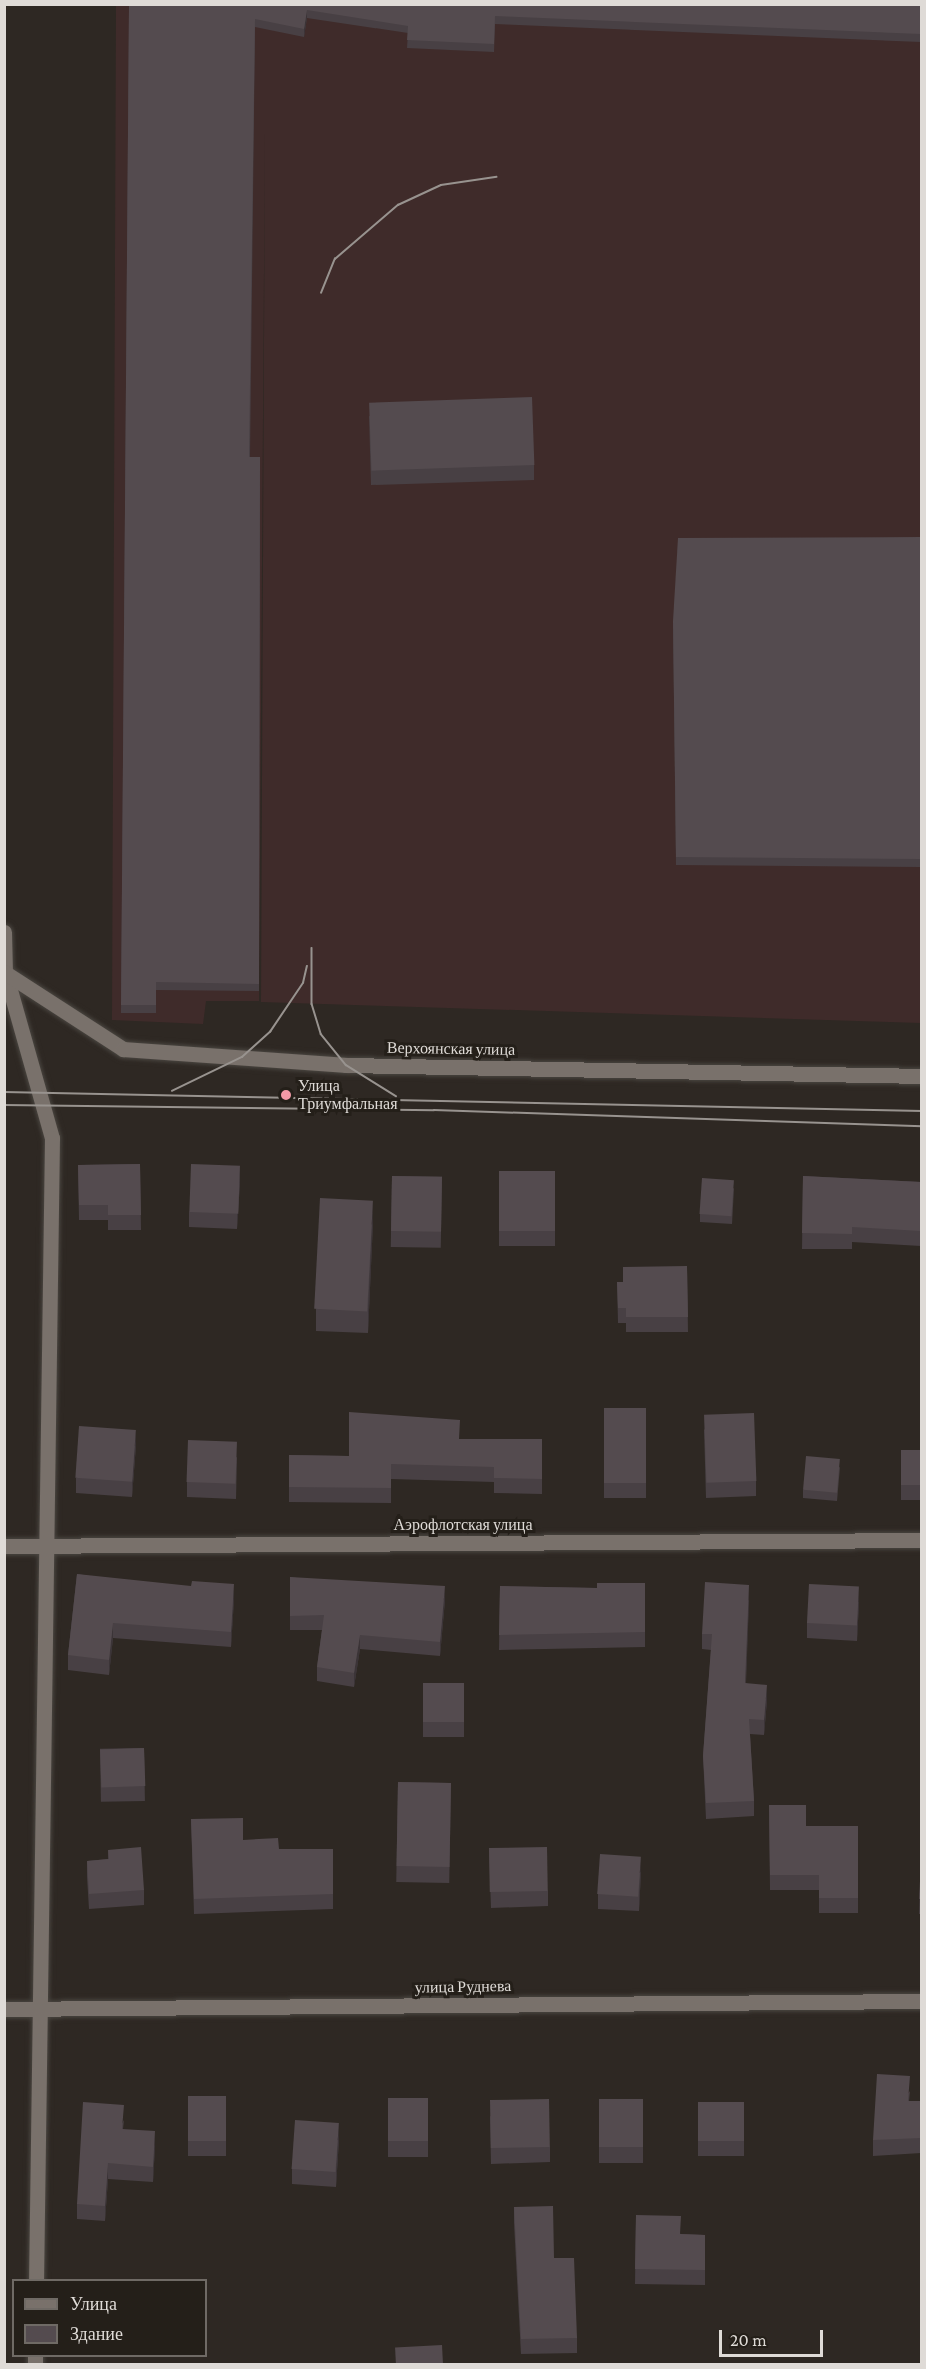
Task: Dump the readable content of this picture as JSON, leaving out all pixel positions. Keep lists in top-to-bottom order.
{
  "streets": {
    "street": ["Верхоянская улица", "Аэрофлотская улица", "улица Руднева"]
  },
  "places": ["Улица Триумфальная"],
  "legend": ["Улица", "Здание"],
  "scale_bar": "20 m"
}
